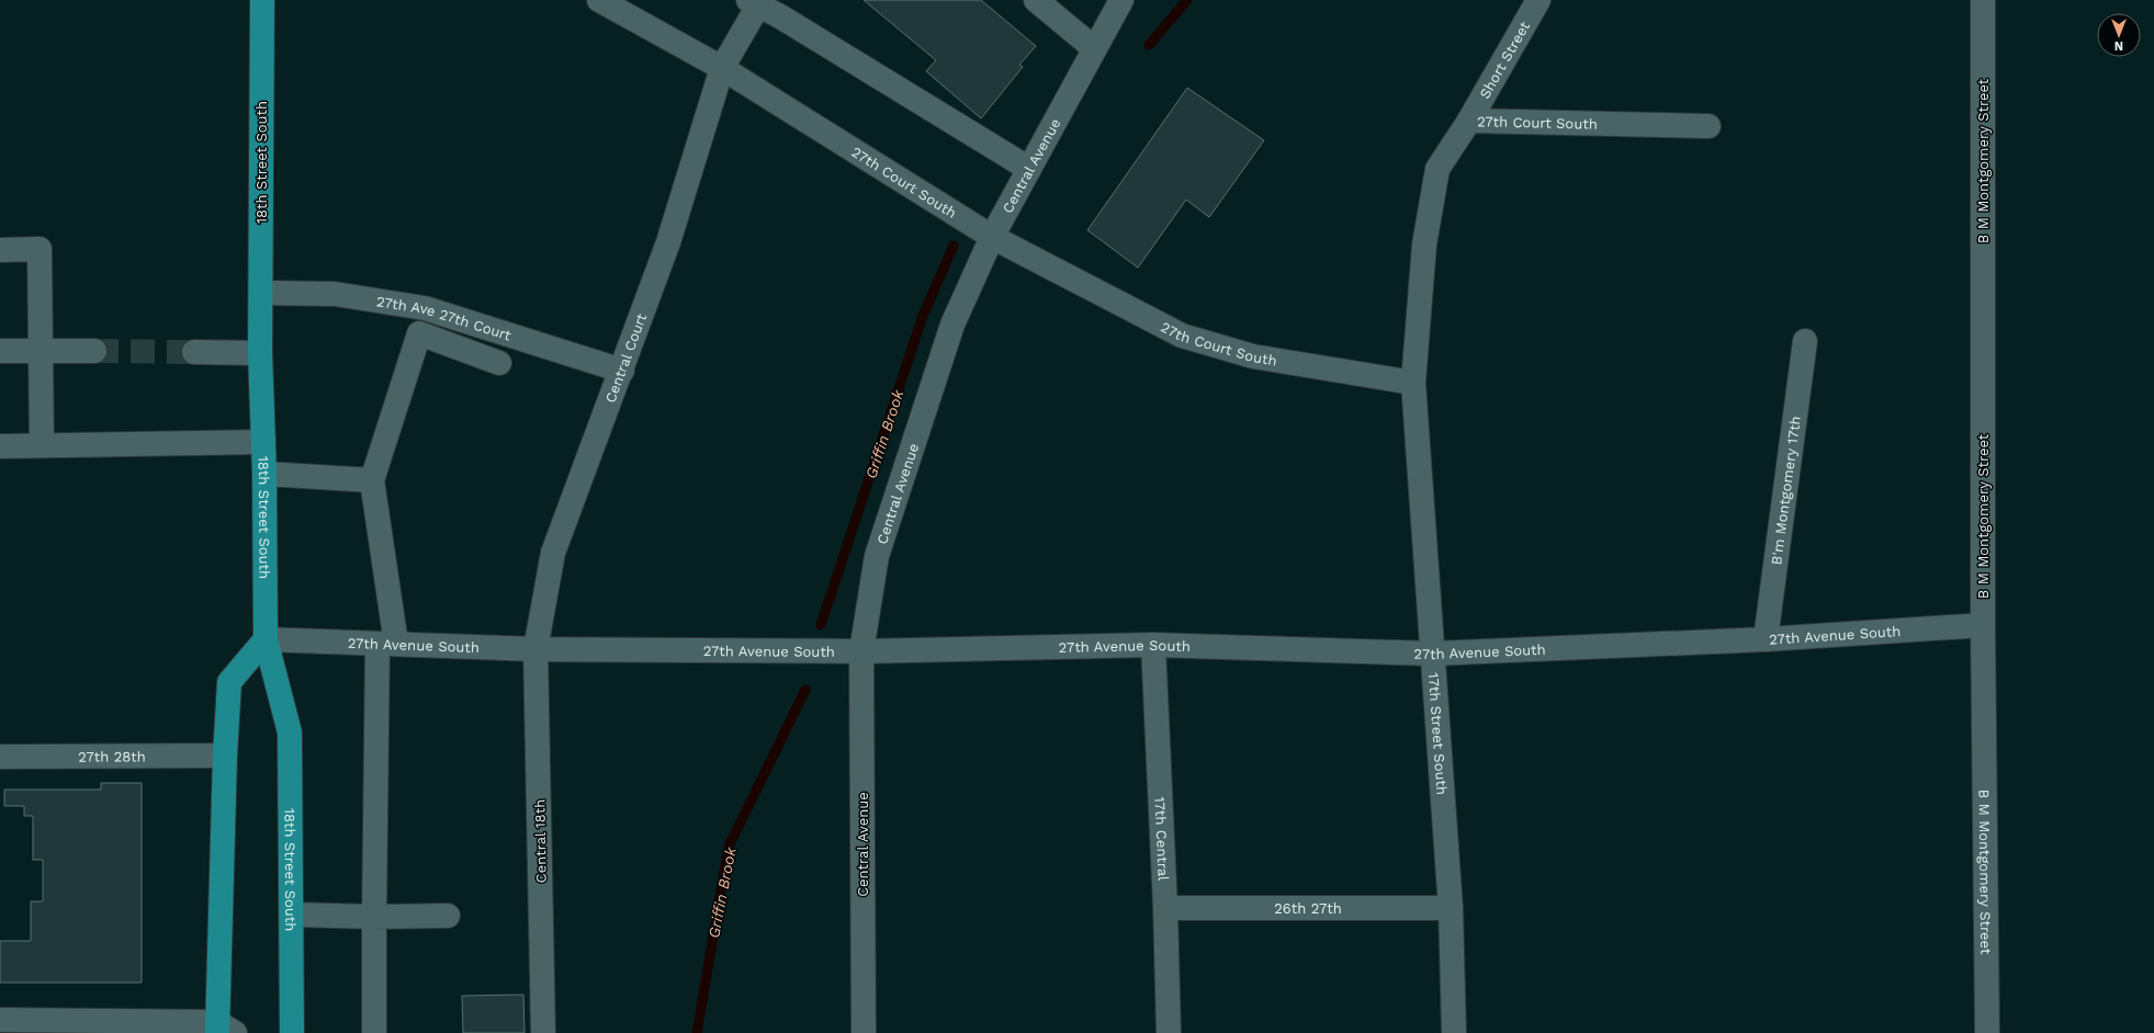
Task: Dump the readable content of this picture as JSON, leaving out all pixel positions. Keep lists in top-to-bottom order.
{
  "streets": {
    "main road": ["18th Street South"],
    "street": [
      "Short Street",
      "27th Court South",
      "B M Montgomery Street",
      "Central Avenue",
      "27th Ave 27th Court",
      "Central Court",
      "B'm Montgomery 17th",
      "27th Avenue South",
      "17th Street South",
      "27th 28th",
      "17th Central",
      "Central 18th",
      "26th 27th"
    ]
  },
  "crossings": [
    ["Short Street", "27th Court South"],
    ["27th Court South", "Central Avenue"],
    ["27th Court South", "Central Court"],
    ["27th Court South", "17th Street South"],
    ["B M Montgomery Street", "27th Avenue South"],
    ["18th Street South", "27th Ave 27th Court"],
    ["18th Street South", "27th Avenue South"],
    ["Central Avenue", "27th Avenue South"],
    ["27th Ave 27th Court", "Central Court"],
    ["Central Court", "27th Avenue South"],
    ["Central Court", "Central 18th"],
    ["B'm Montgomery 17th", "27th Avenue South"],
    ["27th Avenue South", "17th Street South"],
    ["27th Avenue South", "17th Central"],
    ["27th Avenue South", "Central 18th"],
    ["17th Street South", "26th 27th"],
    ["17th Central", "26th 27th"]
  ],
  "water": ["Griffin Brook"],
  "north": "bottom"
}
